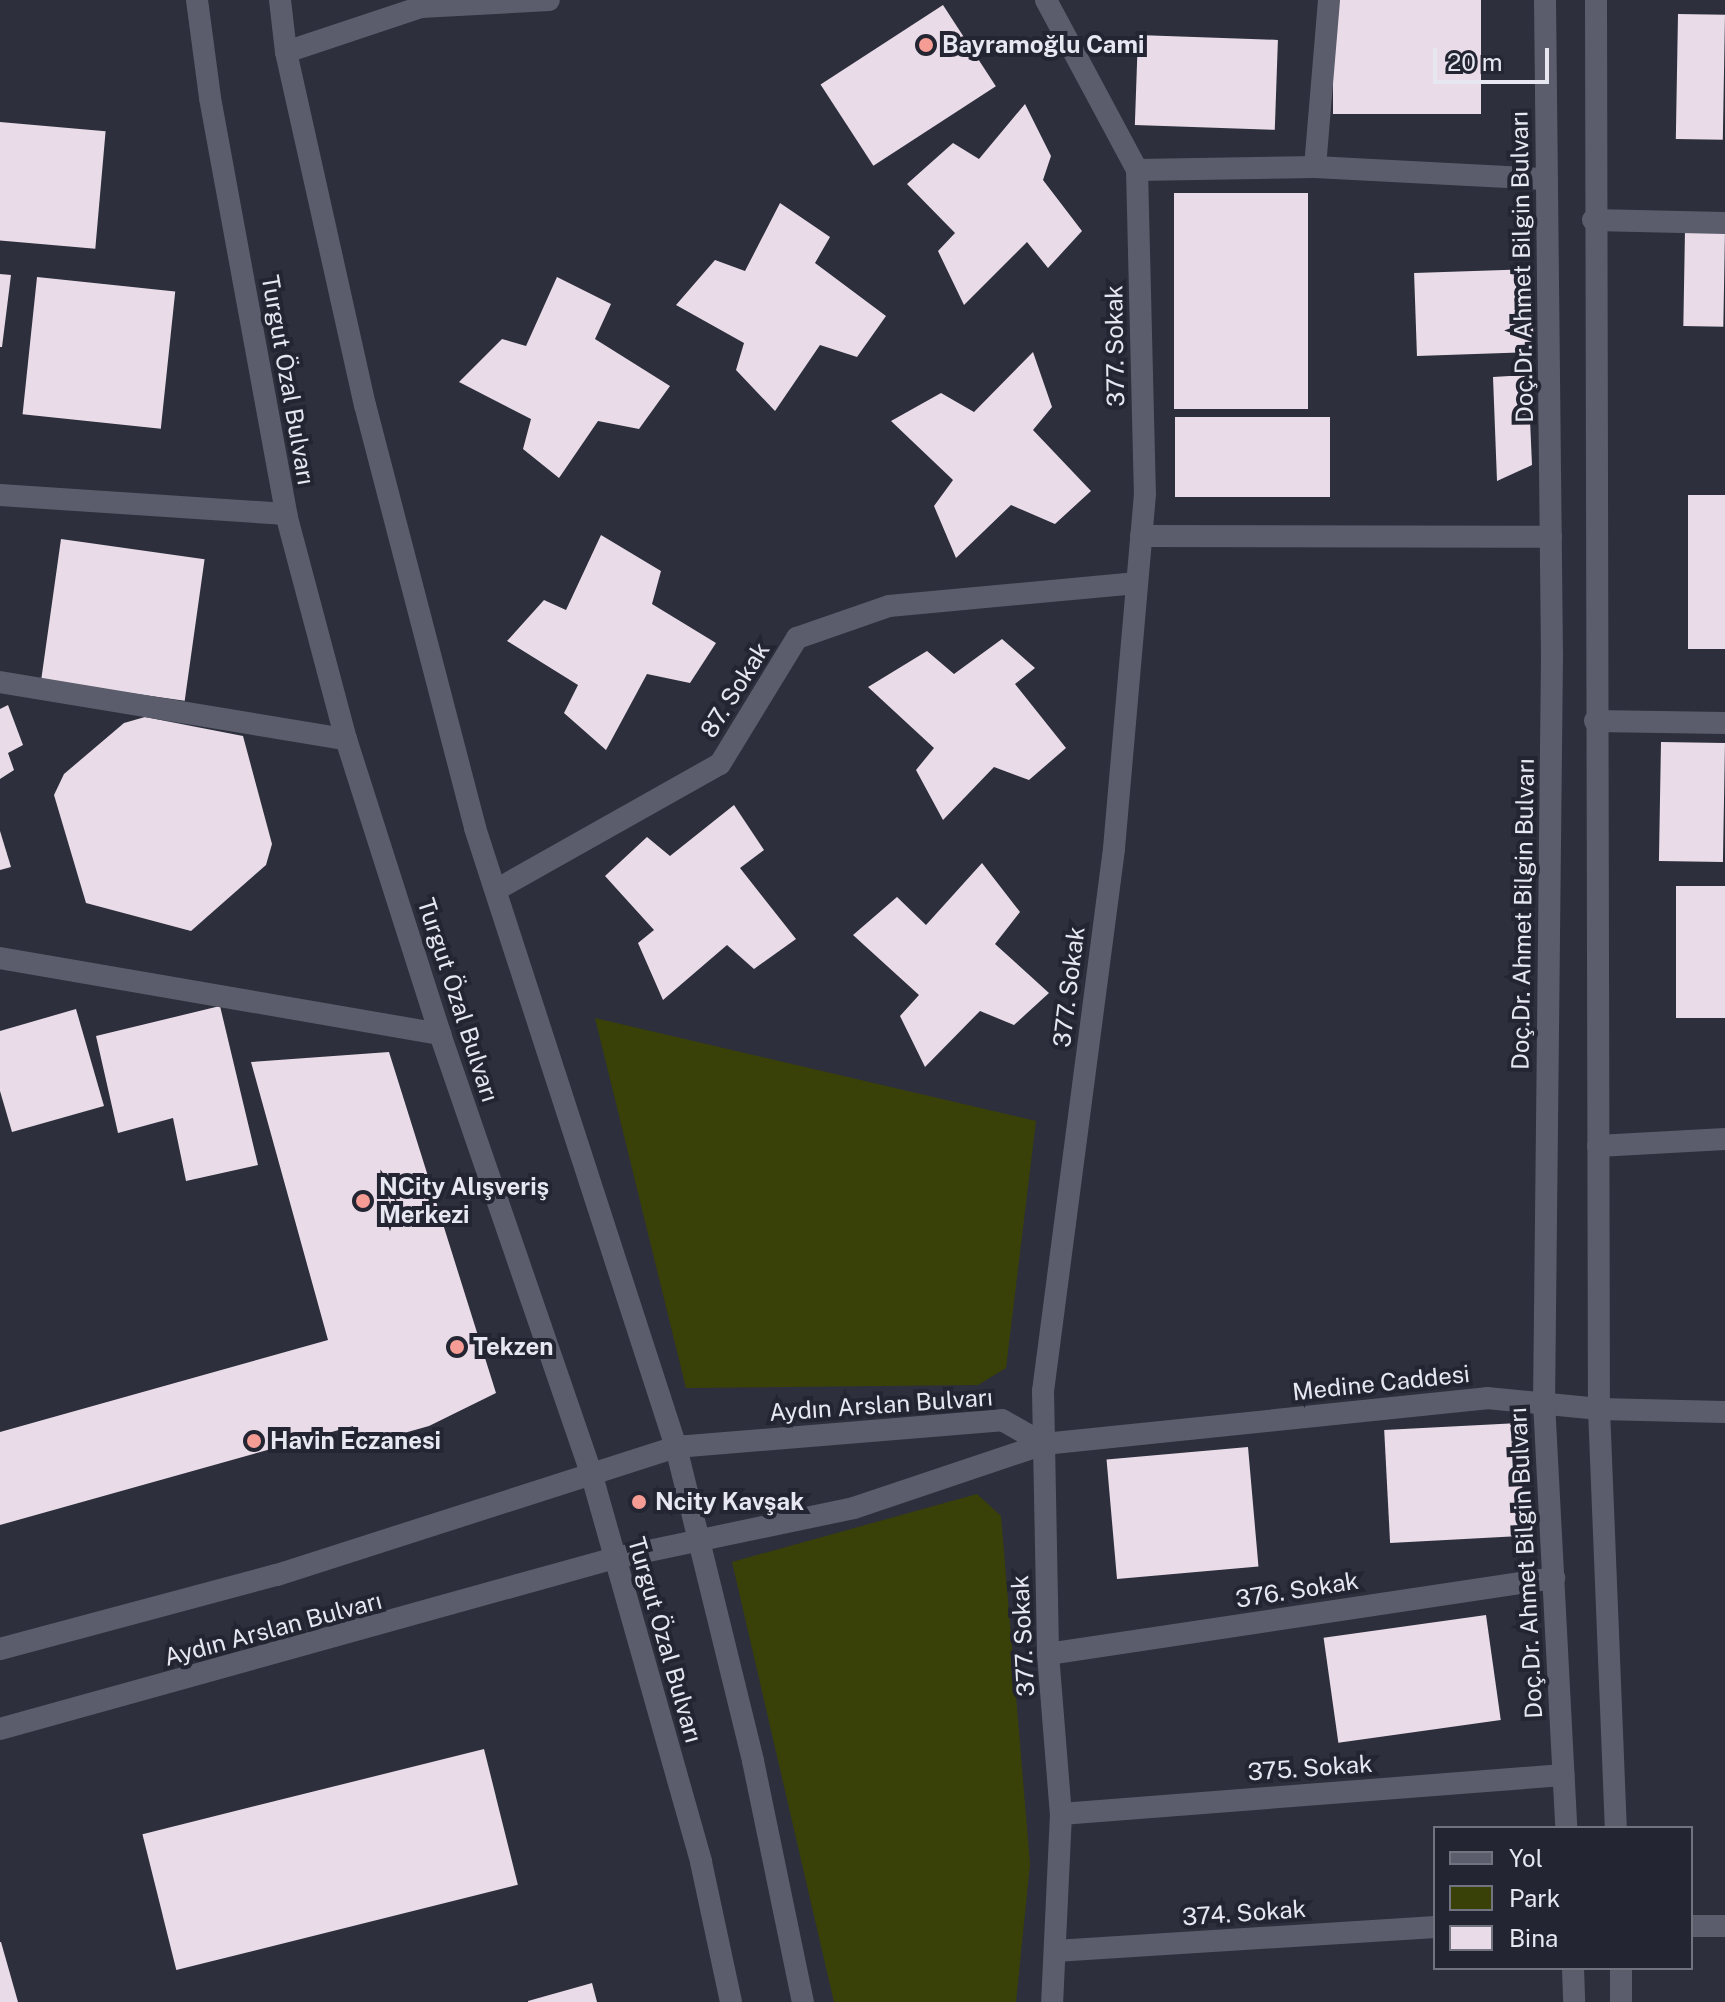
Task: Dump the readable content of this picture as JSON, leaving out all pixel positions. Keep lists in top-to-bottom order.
{
  "streets": {
    "street": [
      "Doç.Dr. Ahmet Bilgin Bulvarı",
      "377. Sokak",
      "Turgut Özal Bulvarı",
      "87. Sokak",
      "Medine Caddesi",
      "Aydın Arslan Bulvarı",
      "376. Sokak",
      "375. Sokak",
      "374. Sokak"
    ]
  },
  "crossings": [
    ["Doç.Dr. Ahmet Bilgin Bulvarı", "Medine Caddesi"],
    ["Doç.Dr. Ahmet Bilgin Bulvarı", "376. Sokak"],
    ["Doç.Dr. Ahmet Bilgin Bulvarı", "375. Sokak"],
    ["377. Sokak", "87. Sokak"],
    ["377. Sokak", "Medine Caddesi"],
    ["377. Sokak", "Aydın Arslan Bulvarı"],
    ["377. Sokak", "376. Sokak"],
    ["377. Sokak", "375. Sokak"],
    ["377. Sokak", "374. Sokak"],
    ["Turgut Özal Bulvarı", "Aydın Arslan Bulvarı"],
    ["Medine Caddesi", "Aydın Arslan Bulvarı"]
  ],
  "places": [
    "Bayramoğlu Cami",
    "NCity Alışveriş Merkezi",
    "Tekzen",
    "Havin Eczanesi",
    "Ncity Kavşak"
  ],
  "legend": ["Yol", "Park", "Bina"],
  "scale_bar": "20 m"
}
